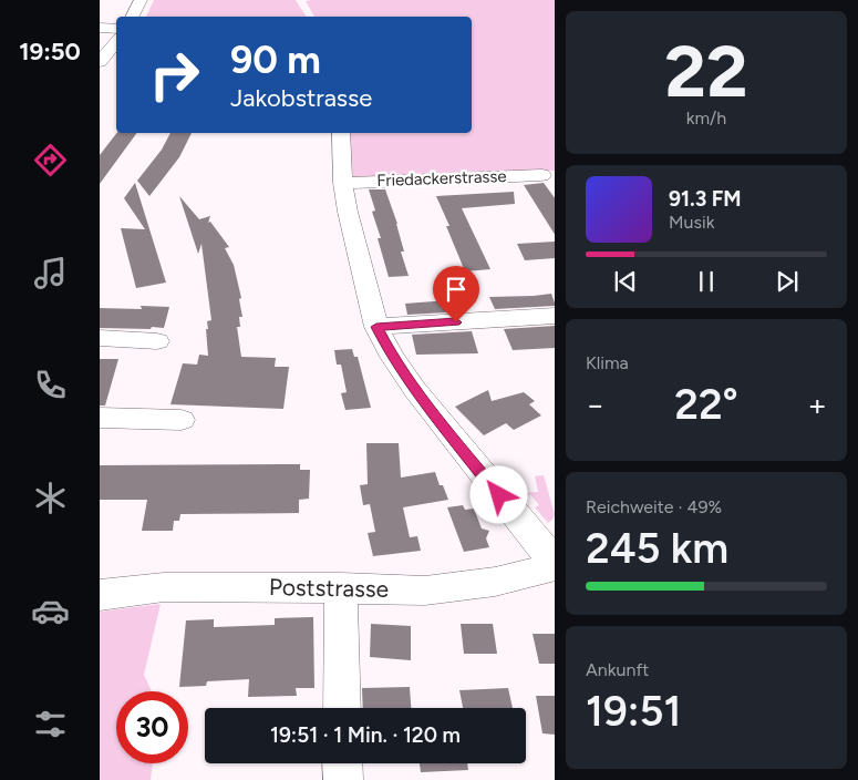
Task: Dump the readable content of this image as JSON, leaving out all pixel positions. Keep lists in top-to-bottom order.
{
  "streets": {
    "street": ["Friedackerstrasse", "Poststrasse"]
  },
  "page": {
    "tabs": "19:50",
    "tile": [
      ["22", "km/h"],
      "Klima",
      ["Reichweite · 49%", "245 km"],
      ["Ankunft", "19:51"]
    ],
    "turn": ["90 m", "Jakobstrasse"],
    "song": ["91.3 FM", "Musik"],
    "heat": ["−", "22°", "+"],
    "limit": "30",
    "trip": "19:51 · 1 Min. · 120 m"
  }
}
